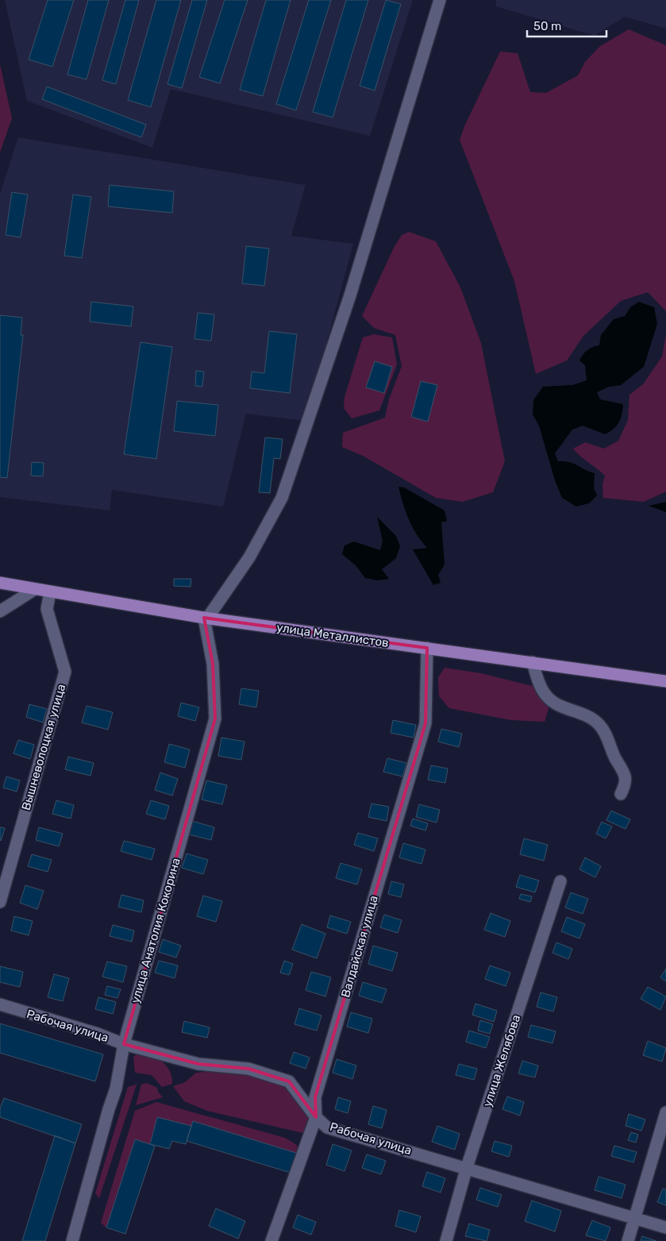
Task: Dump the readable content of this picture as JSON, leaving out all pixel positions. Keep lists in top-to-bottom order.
{
  "streets": {
    "main road": ["улица Металлистов"],
    "street": [
      "Вышневолоцкая улица",
      "улица Анатолия Кокорина",
      "Валдайская улица",
      "Рабочая улица",
      "улица Желябова"
    ]
  },
  "crossings": [
    ["улица Металлистов", "Вышневолоцкая улица"],
    ["улица Металлистов", "улица Анатолия Кокорина"],
    ["улица Металлистов", "Валдайская улица"],
    ["улица Анатолия Кокорина", "Рабочая улица"],
    ["Валдайская улица", "Рабочая улица"],
    ["Рабочая улица", "улица Желябова"]
  ],
  "scale_bar": "50 m"
}
